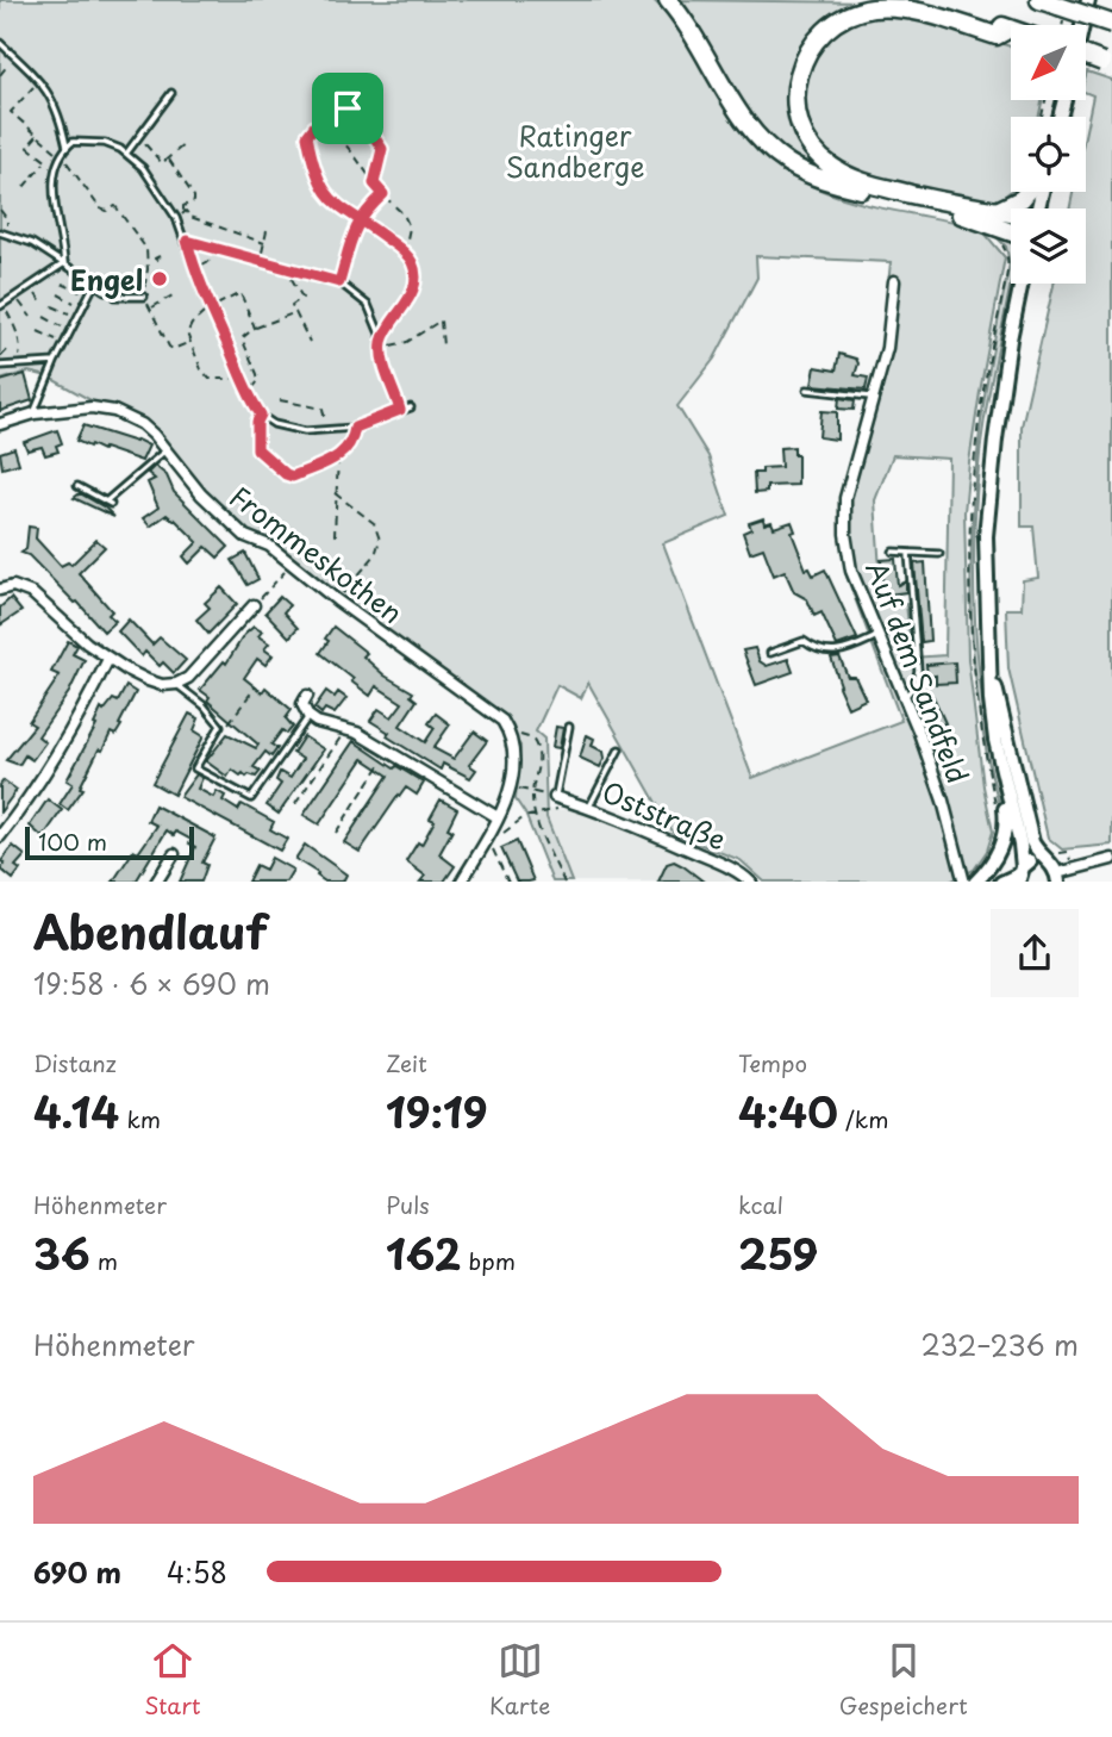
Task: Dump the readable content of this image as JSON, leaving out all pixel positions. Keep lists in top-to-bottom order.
{
  "streets": {
    "street": ["Frommeskothen", "Auf dem Sandfeld", "Oststraße"]
  },
  "parks": ["Ratinger Sandberge"],
  "places": ["Engel"],
  "scale_bar": "100 m",
  "north": "bottom left",
  "page": {
    "scale": "100 m",
    "heading": ["Abendlauf", "19:58 · 6 × 690 m"],
    "stats": [
      ["Distanz", "4.14 km"],
      ["Zeit", "19:19"],
      ["Tempo", "4:40 /km"],
      ["Höhenmeter", "36 m"],
      ["Puls", "162 bpm"],
      ["kcal", "259"]
    ],
    "chart": ["Höhenmeter", "232–236 m"],
    "list": [
      {
        "name": "690 m",
        "note": "4:58"
      }
    ],
    "tabs": ["Start", "Karte", "Gespeichert"]
  }
}
